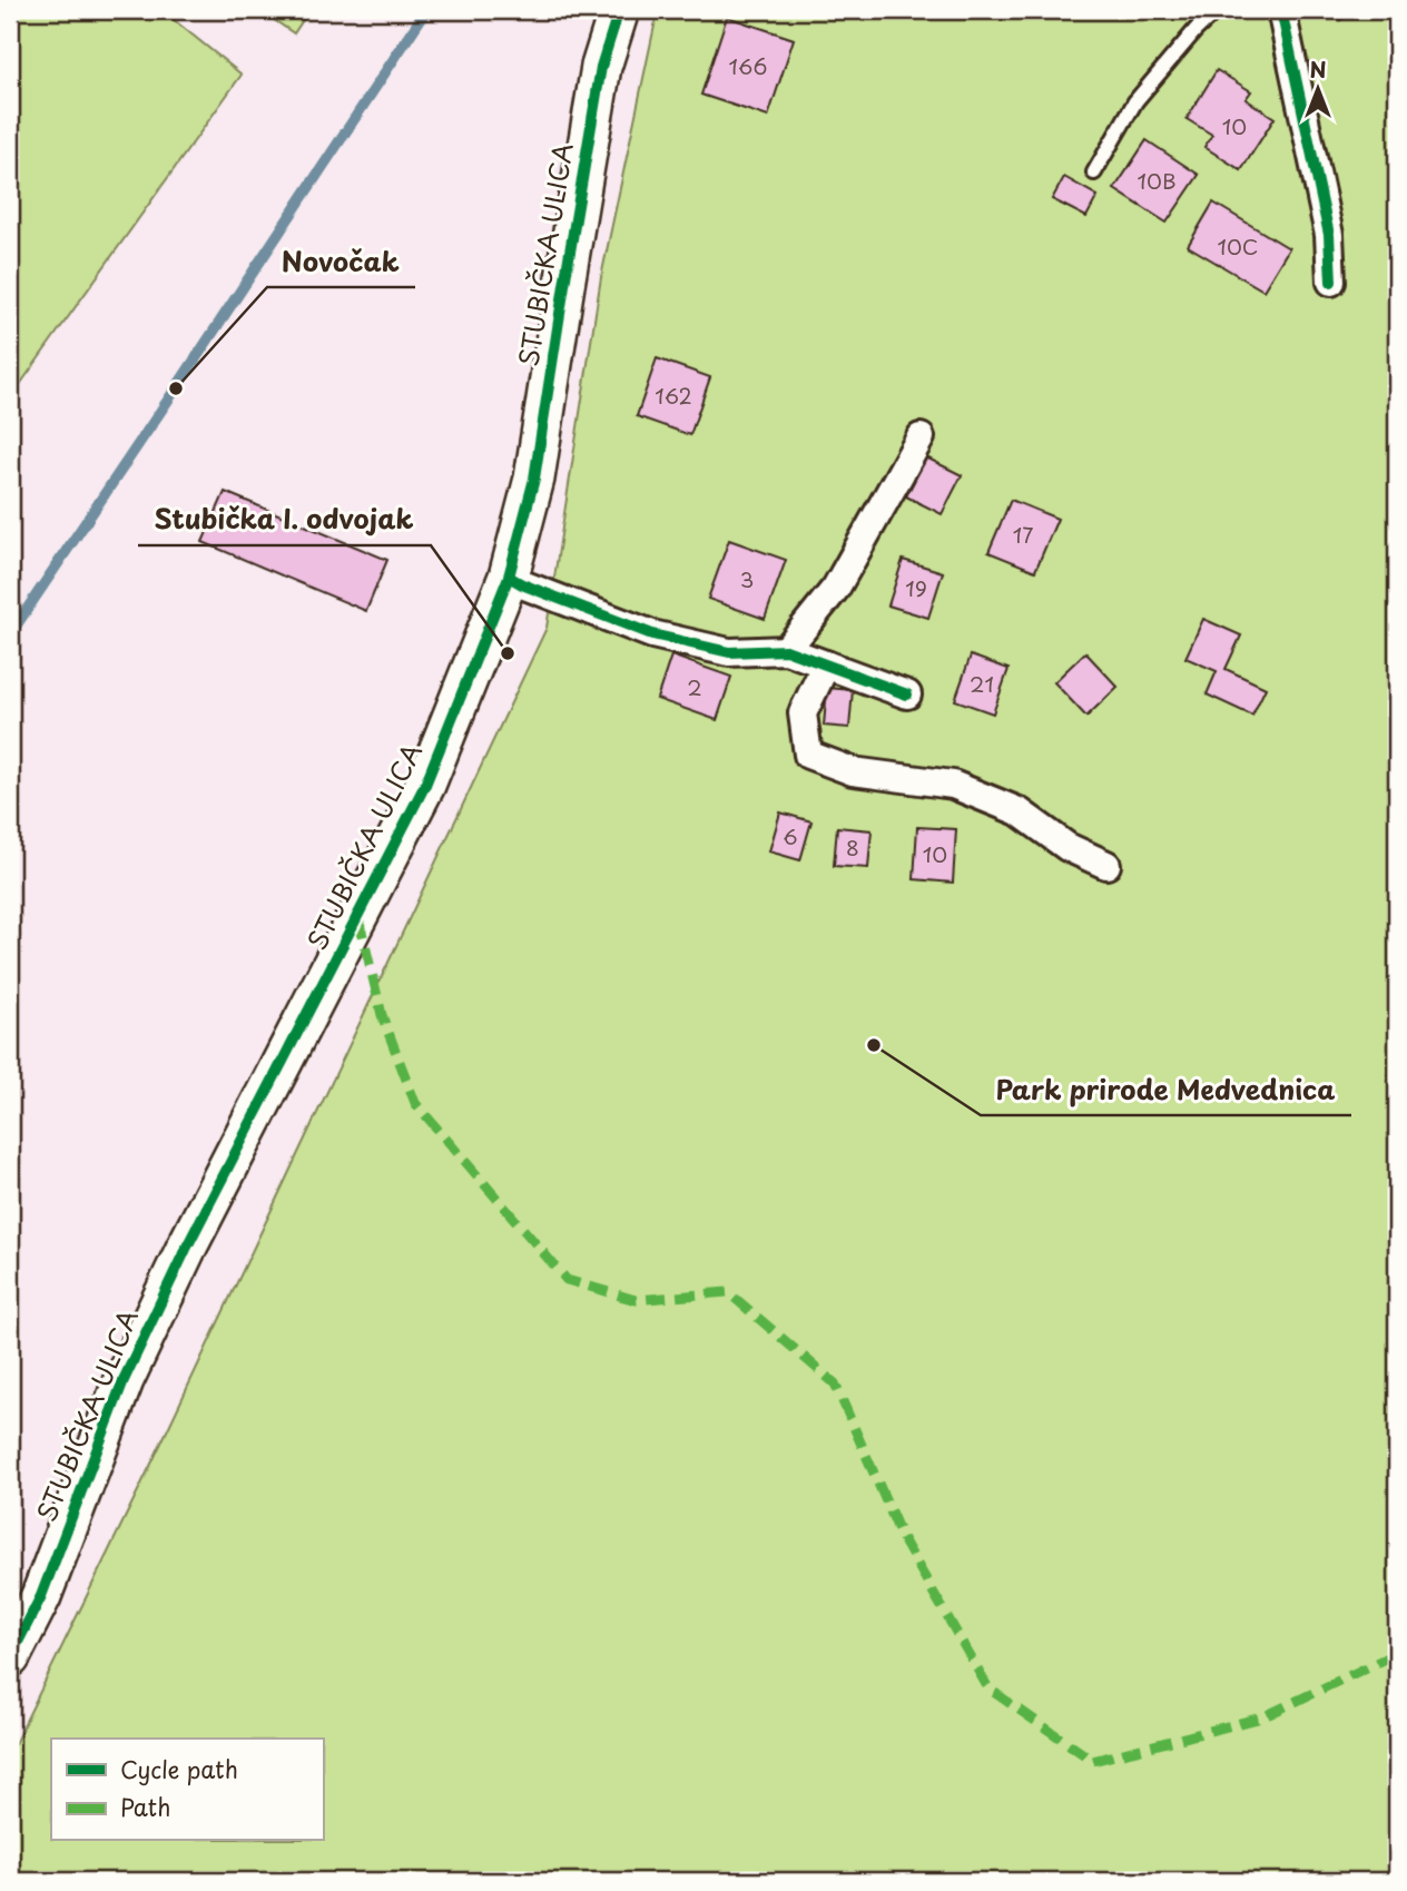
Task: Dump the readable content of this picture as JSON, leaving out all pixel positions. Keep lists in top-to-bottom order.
{
  "streets": {
    "main road": ["STUBIČKA ULICA"]
  },
  "places": ["Novočak", "Stubička I. odvojak", "Park prirode Medvednica"],
  "house_numbers": [
    "166",
    "10",
    "10B",
    "10C",
    "162",
    "17",
    "3",
    "19",
    "21",
    "2",
    "6",
    "8",
    "10"
  ],
  "legend": ["Cycle path", "Path"],
  "north": "top"
}
